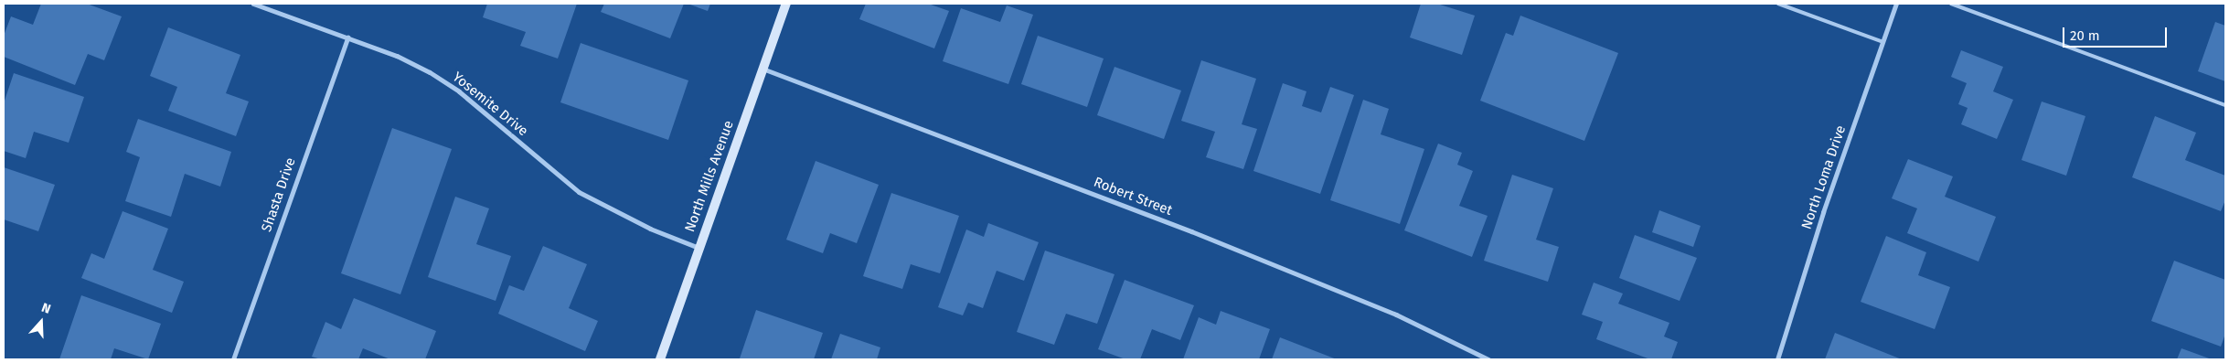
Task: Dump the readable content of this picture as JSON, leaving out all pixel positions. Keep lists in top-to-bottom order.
{
  "streets": {
    "street": [
      "Yosemite Drive",
      "North Mills Avenue",
      "North Loma Drive",
      "Shasta Drive",
      "Robert Street"
    ]
  },
  "crossings": [
    ["Yosemite Drive", "North Mills Avenue"],
    ["Yosemite Drive", "Shasta Drive"],
    ["North Mills Avenue", "Robert Street"]
  ],
  "scale_bar": "20 m",
  "north": "top"
}
